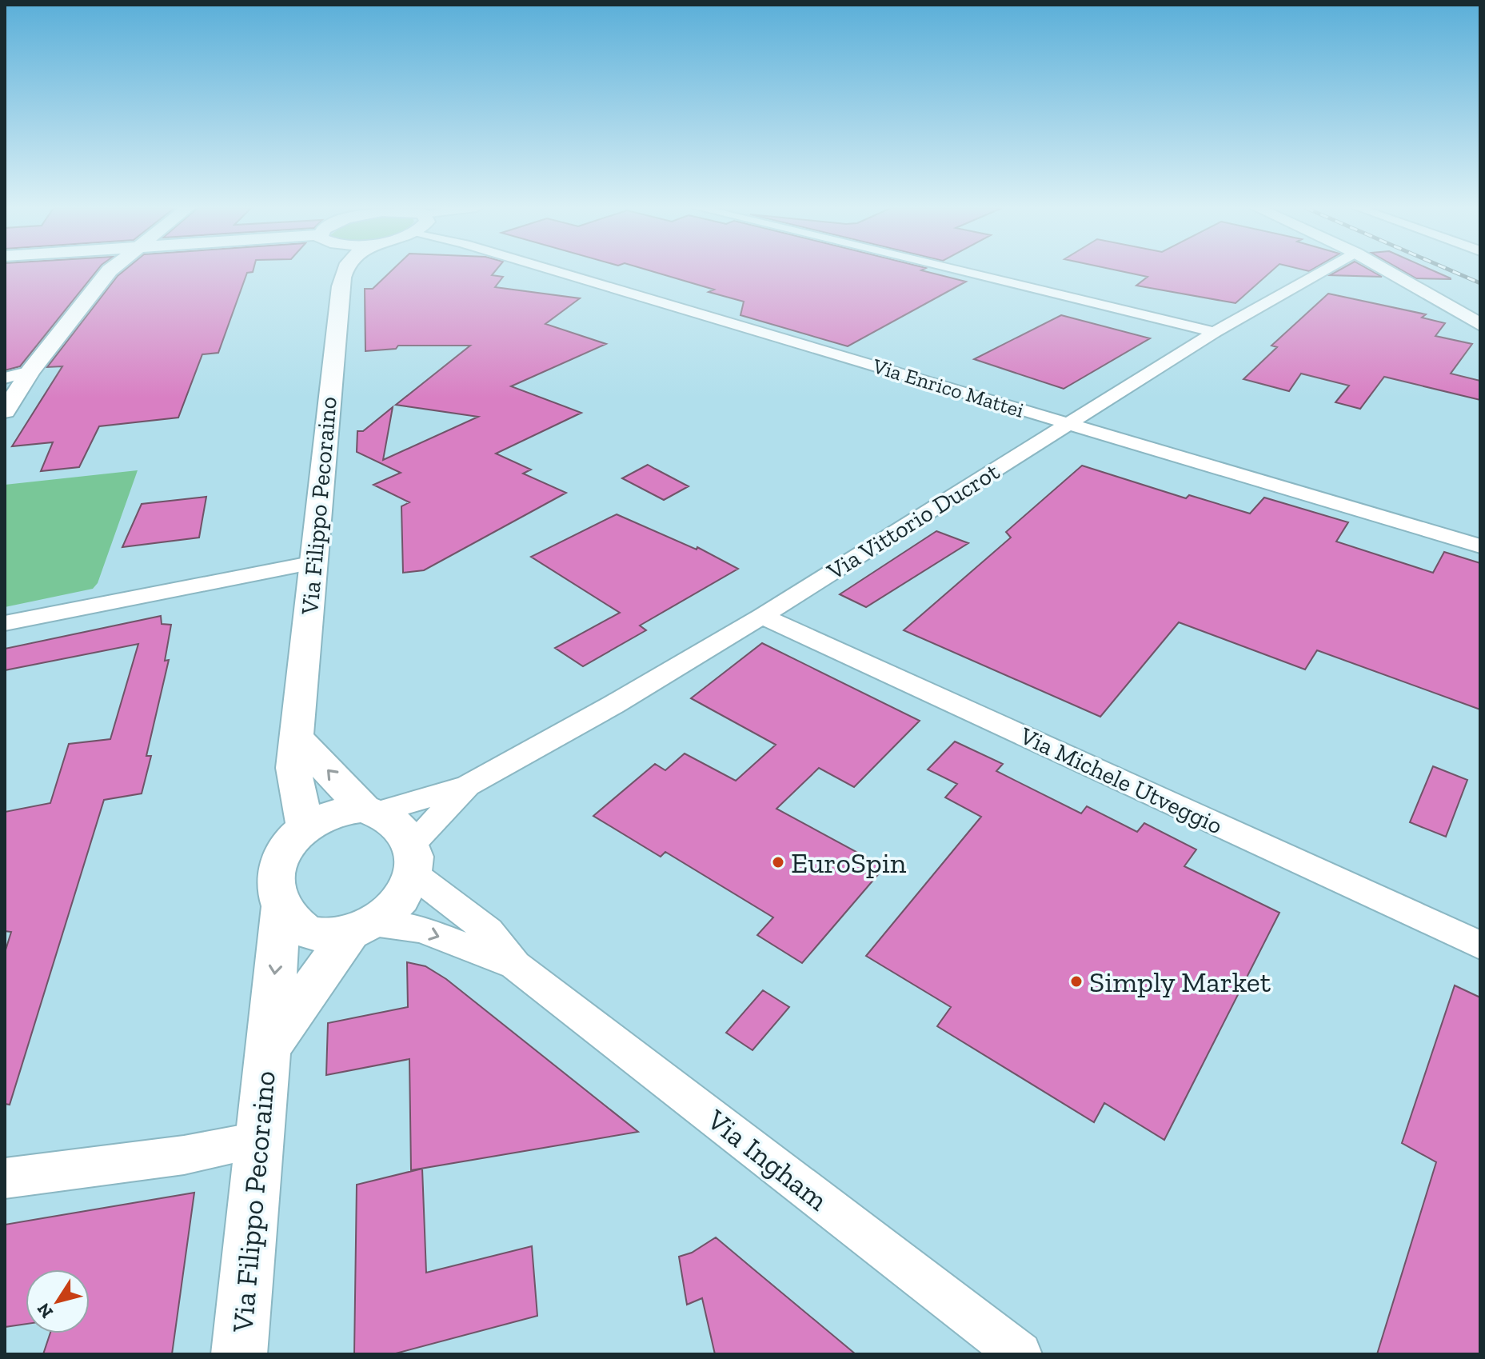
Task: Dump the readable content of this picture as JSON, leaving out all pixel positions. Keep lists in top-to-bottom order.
{
  "streets": {
    "street": [
      "Via Enrico Mattei",
      "Via Filippo Pecoraino",
      "Via Vittorio Ducrot",
      "Via Michele Utveggio",
      "Via Ingham"
    ]
  },
  "crossings": [
    ["Via Enrico Mattei", "Via Vittorio Ducrot"],
    ["Via Vittorio Ducrot", "Via Michele Utveggio"]
  ],
  "places": ["EuroSpin", "Simply Market"],
  "north": "bottom left"
}
